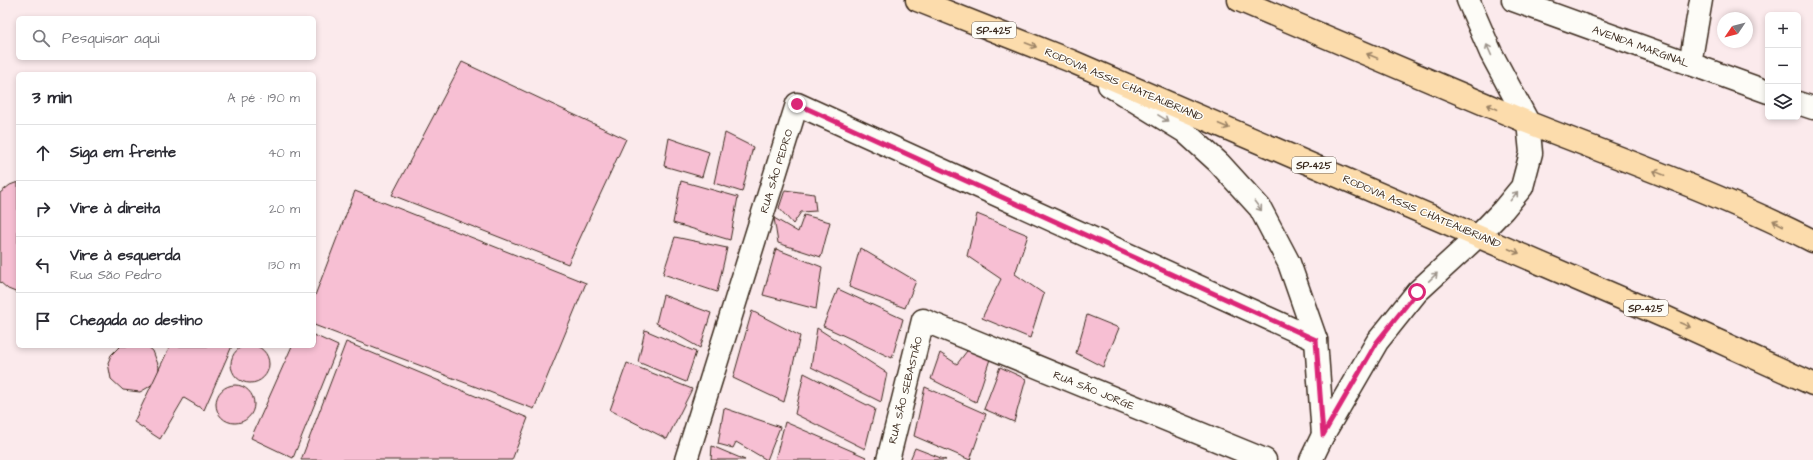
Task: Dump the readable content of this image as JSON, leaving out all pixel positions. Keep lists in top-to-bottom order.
{
  "streets": {
    "highway": ["SP-425", "RODOVIA ASSIS CHATEAUBRIAND"],
    "street": [
      "AVENIDA MARGINAL",
      "RUA SÃO PEDRO",
      "RUA SÃO SEBASTIÃO",
      "RUA SÃO JORGE"
    ]
  },
  "crossings": [
    ["RUA SÃO SEBASTIÃO", "RUA SÃO JORGE"]
  ],
  "north": "bottom left",
  "page": {
    "map_buttons": ["+", "−"],
    "search": "Pesquisar aqui",
    "heading": ["3 min", "A pé · 190 m"],
    "list": [
      ["Siga em frente", "40 m"],
      ["Vire à direita", "20 m"],
      ["Vire à esquerda", "Rua São Pedro", "130 m"],
      "Chegada ao destino"
    ]
  }
}
